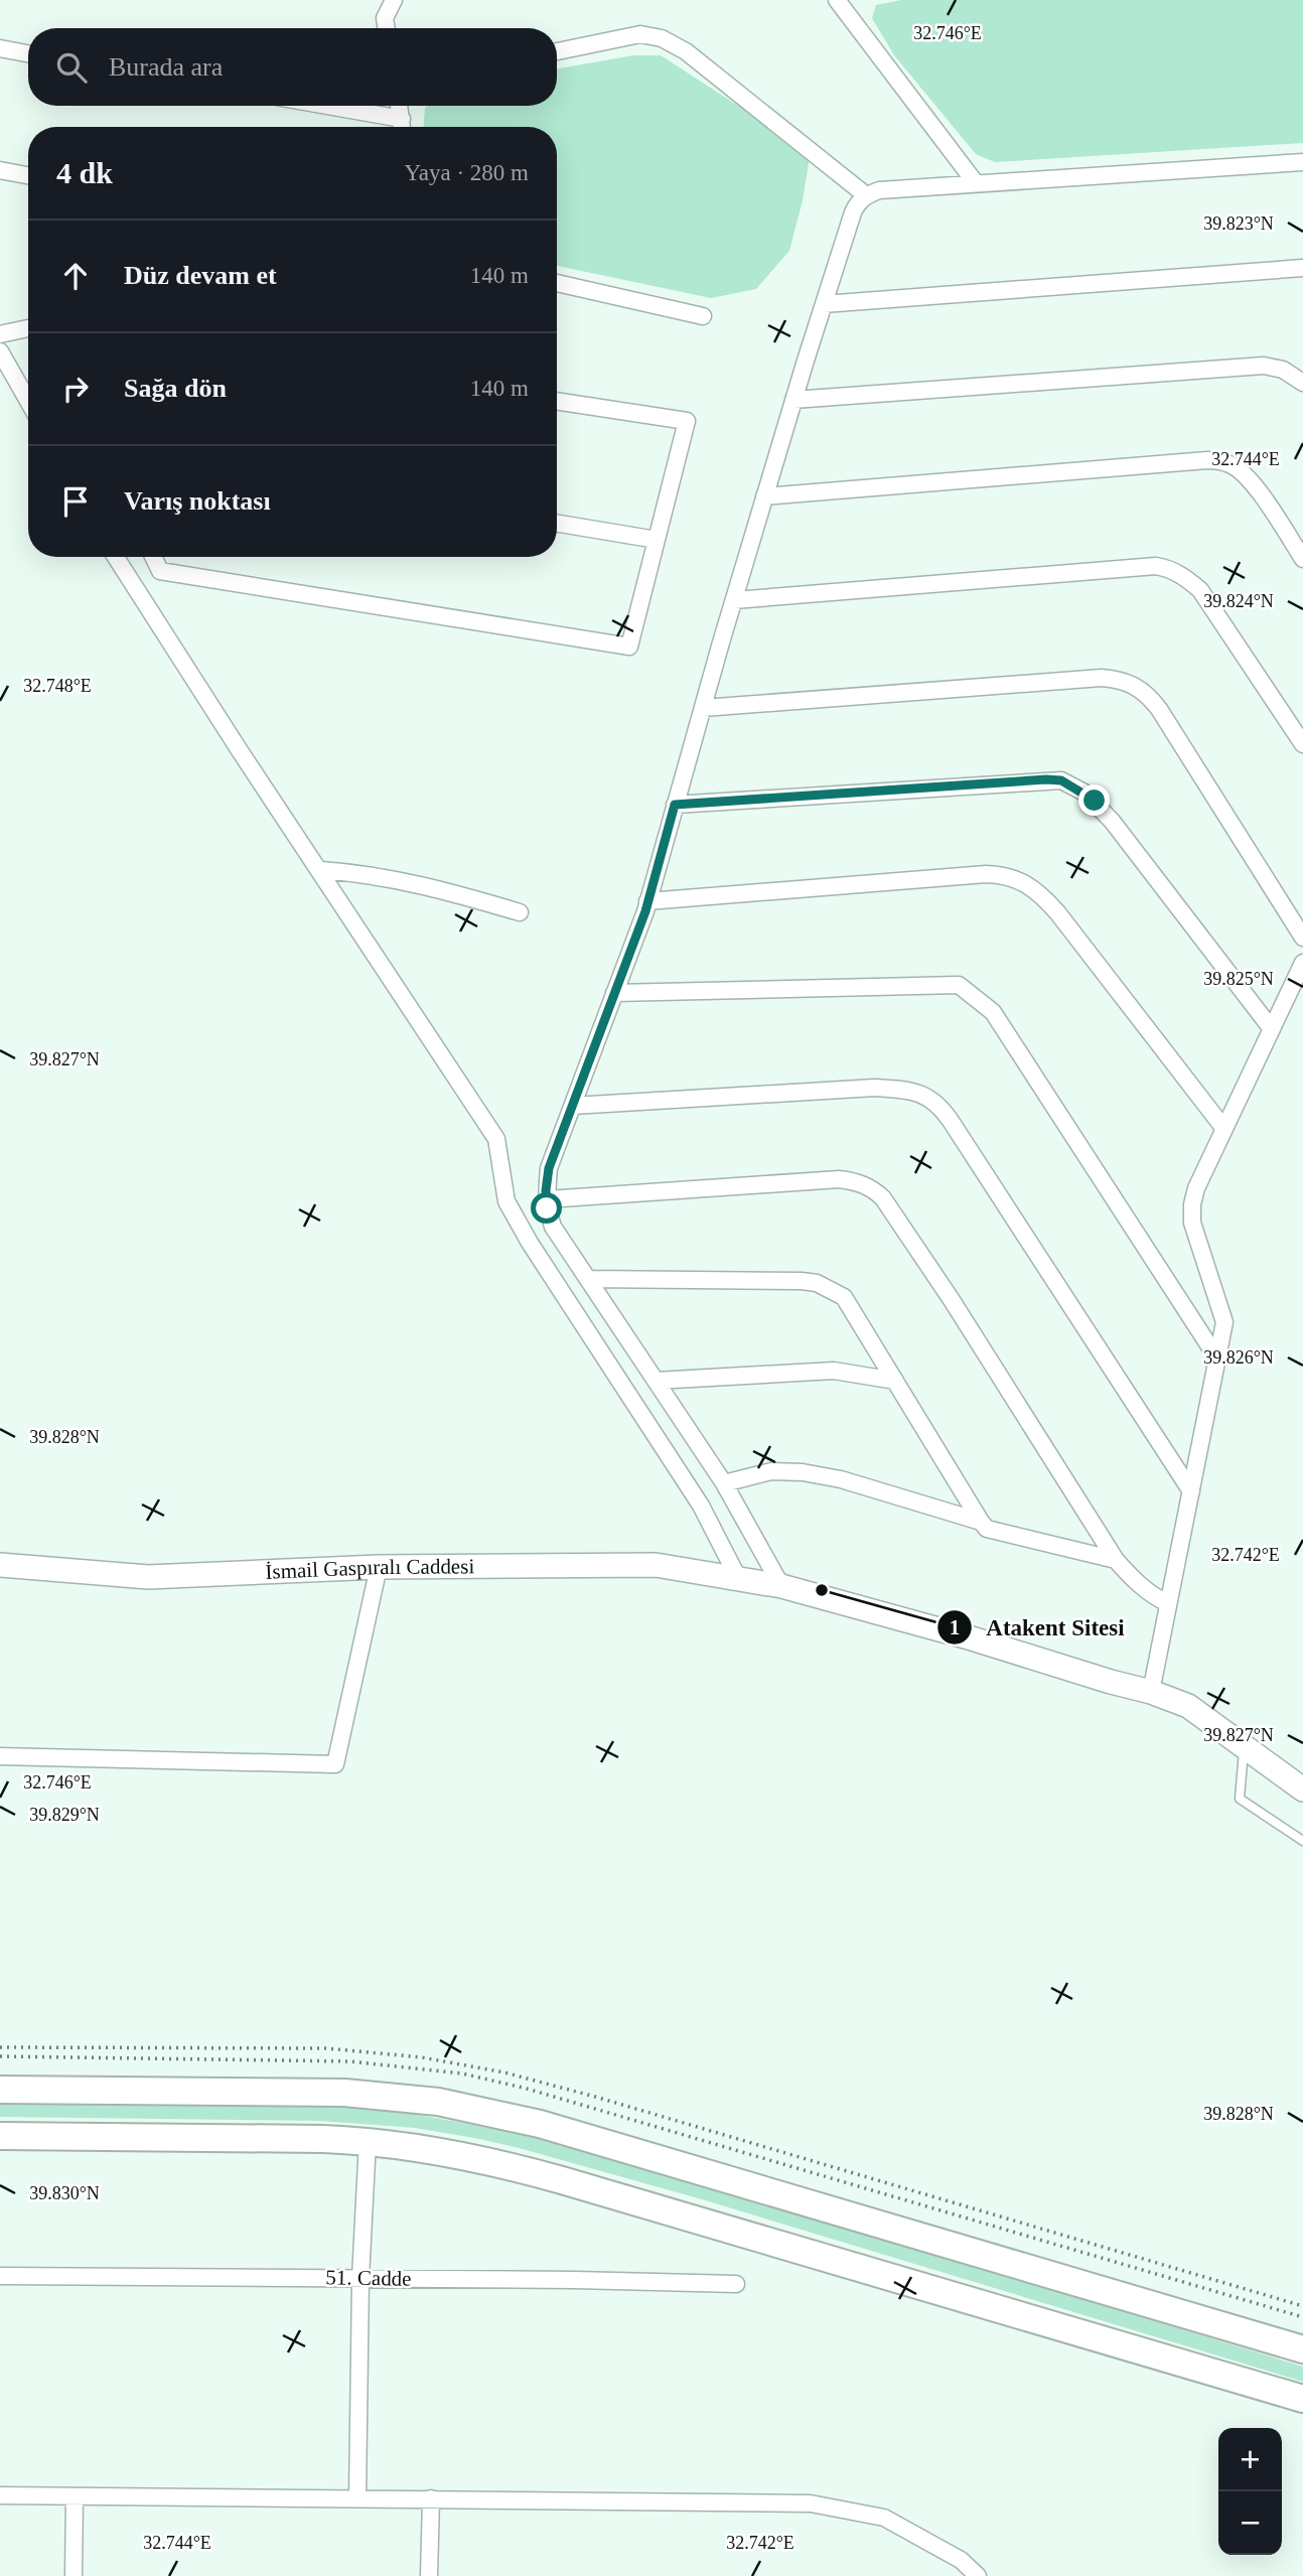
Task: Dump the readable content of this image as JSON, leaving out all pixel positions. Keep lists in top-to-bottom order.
{
  "streets": {
    "main road": ["İsmail Gaspıralı Caddesi"],
    "street": ["51. Cadde"]
  },
  "places": ["Atakent Sitesi"],
  "page": {
    "search": "Burada ara",
    "heading": ["4 dk", "Yaya · 280 m"],
    "list": [
      ["Düz devam et", "140 m"],
      ["Sağa dön", "140 m"],
      "Varış noktası"
    ],
    "map_buttons": ["+", "−"]
  },
  "coordinates": [
    "32.746°E",
    "39.823°N",
    "32.744°E",
    "39.824°N",
    "32.748°E",
    "39.825°N",
    "39.827°N",
    "39.826°N",
    "39.828°N",
    "32.742°E",
    "39.829°N",
    "39.830°N"
  ]
}
